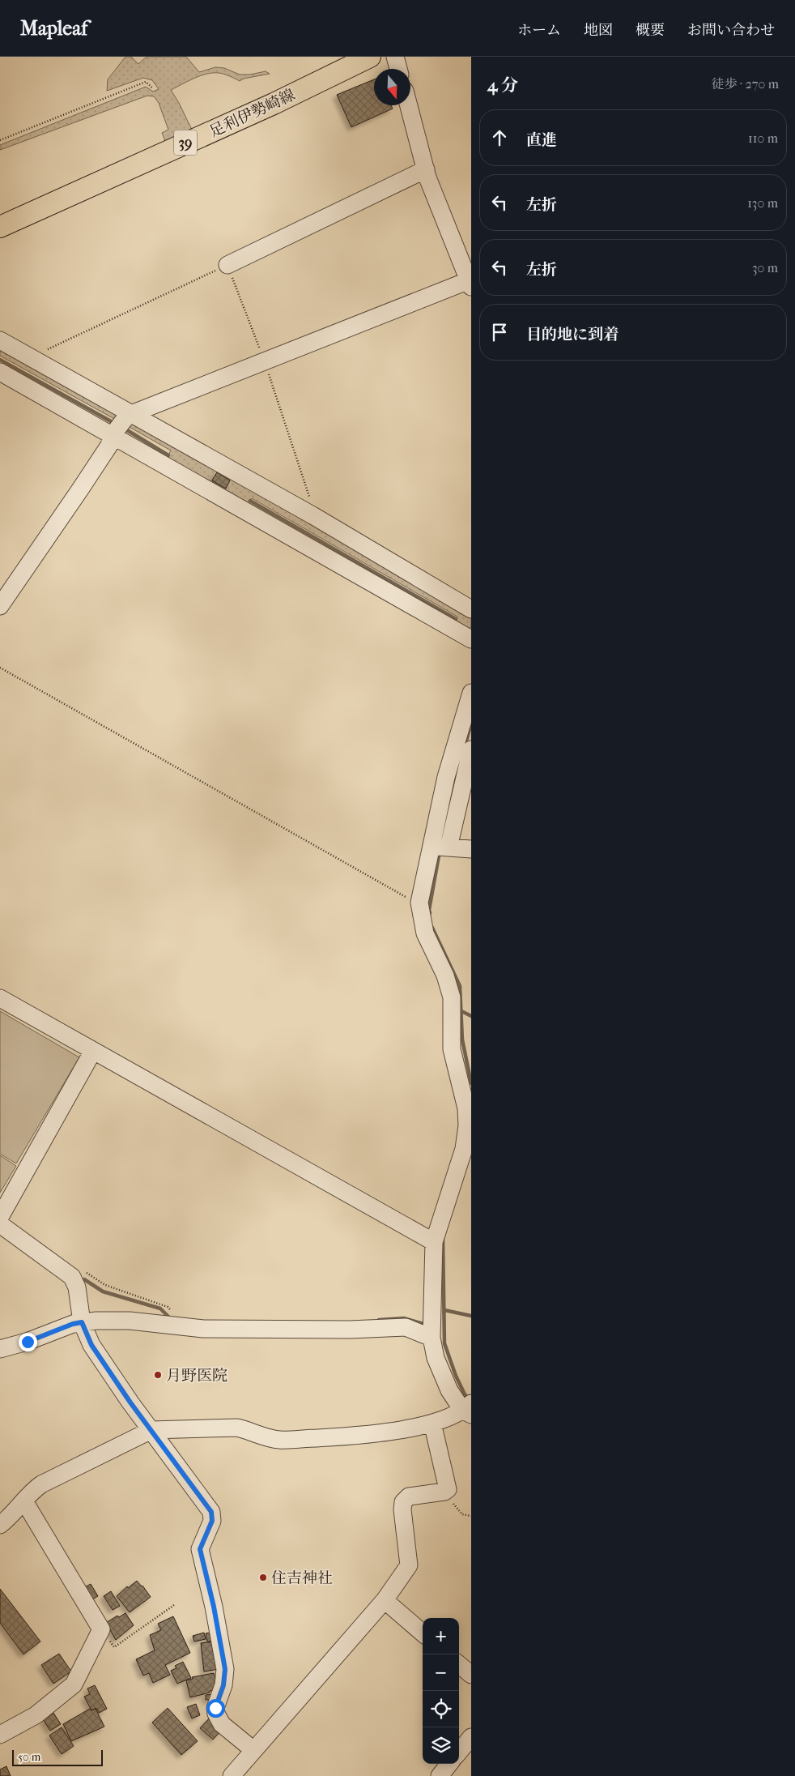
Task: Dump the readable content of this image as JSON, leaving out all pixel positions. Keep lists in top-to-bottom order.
{
  "streets": {
    "main road": ["足利伊勢崎線", "39"]
  },
  "places": ["月野医院", "住吉神社"],
  "scale_bar": "50 m",
  "north": "bottom",
  "page": {
    "header": "Mapleaf",
    "nav": [
      "ホーム",
      "地図",
      "概要",
      "お問い合わせ"
    ],
    "heading": ["4 分", "徒歩 · 270 m"],
    "list": [
      ["直進", "110 m"],
      ["左折", "130 m"],
      ["左折", "30 m"],
      "目的地に到着"
    ],
    "map_buttons": ["+", "−"],
    "scale": "50 m"
  }
}
